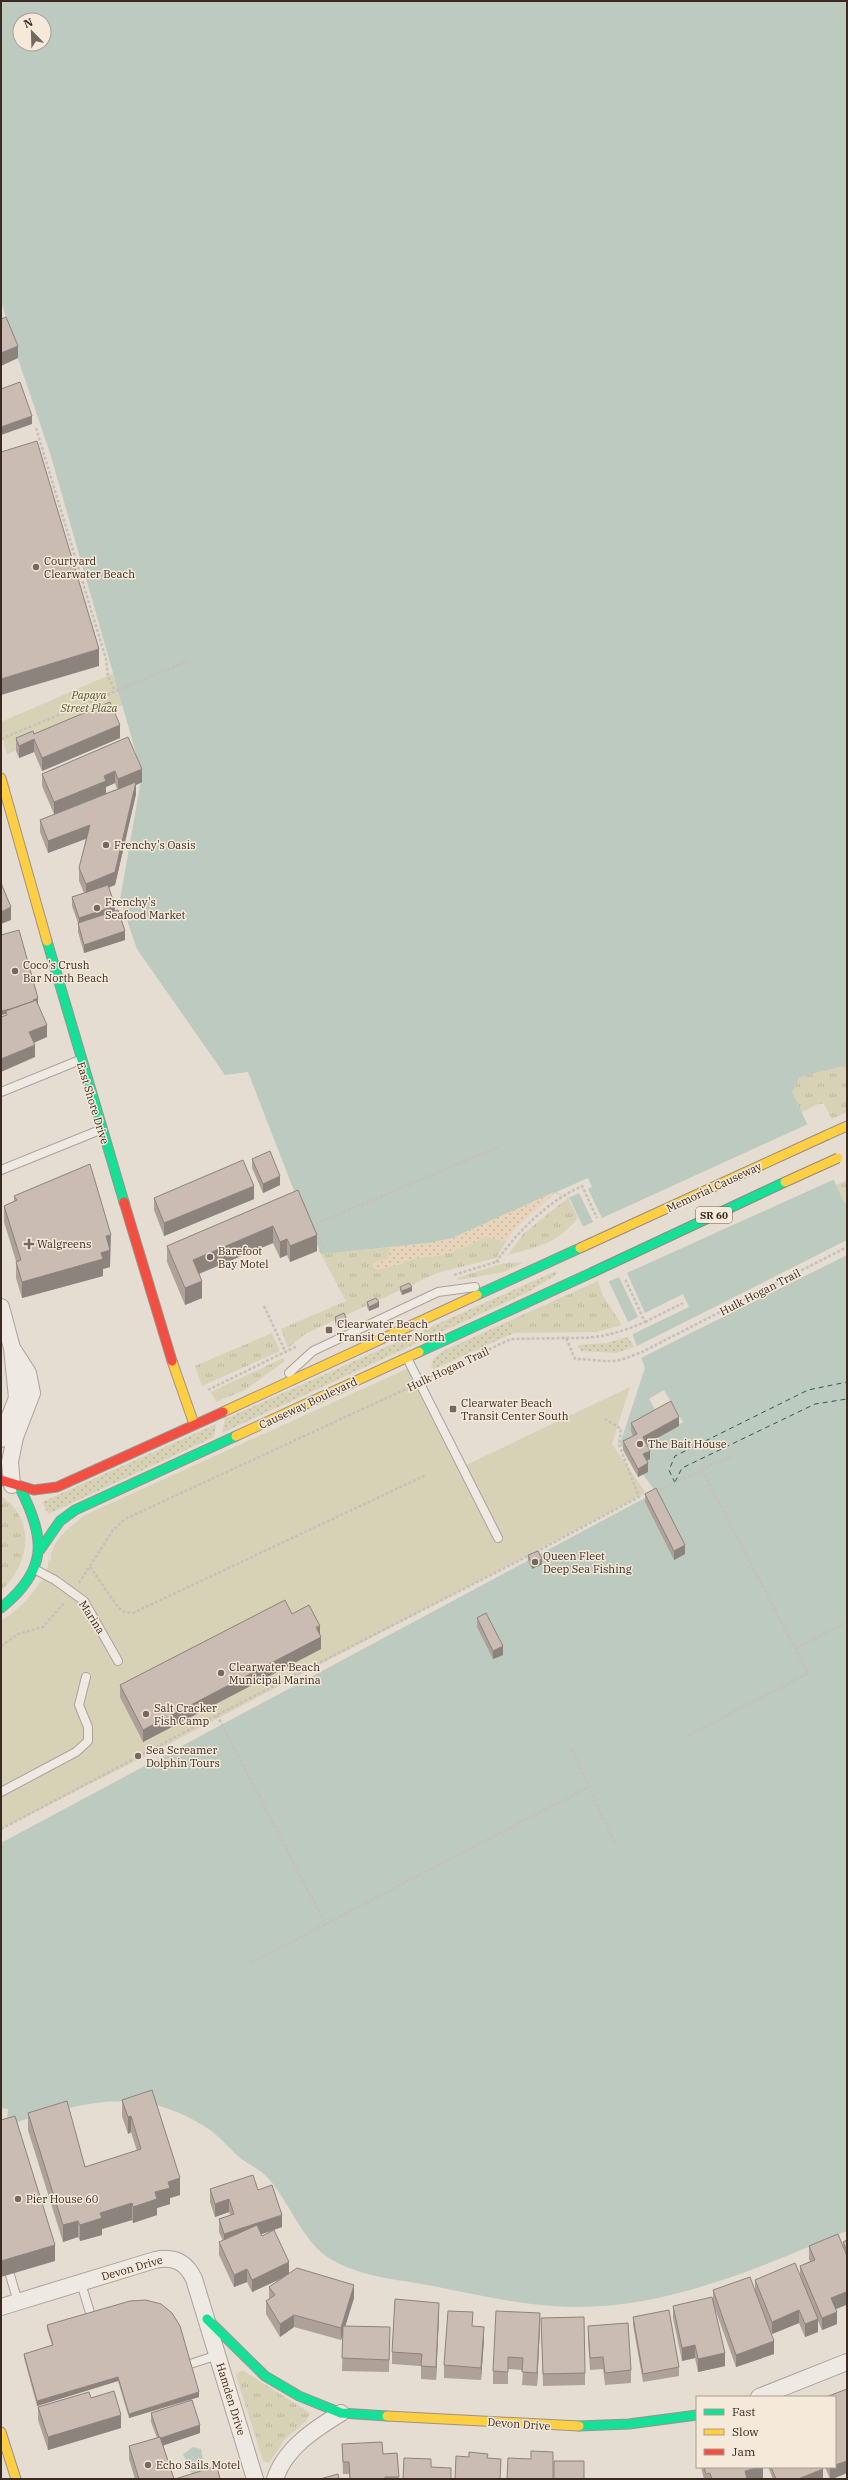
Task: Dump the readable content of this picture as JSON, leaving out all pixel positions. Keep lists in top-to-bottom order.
{
  "streets": {
    "main road": [
      "East Shore Drive",
      "Memorial Causeway",
      "SR 60",
      "Causeway Boulevard",
      "Devon Drive"
    ],
    "street": ["Hamden Drive"],
    "lane": ["Marina"],
    "path": ["Hulk Hogan Trail"]
  },
  "crossings": [
    ["Hulk Hogan Trail", "Marina"],
    ["Devon Drive", "Hamden Drive"]
  ],
  "parks": ["Papaya Street Plaza"],
  "places": {
    "other": [
      "Courtyard Clearwater Beach",
      "Frenchy's Oasis",
      "Frenchy's Seafood Market",
      "Coco's Crush Bar North Beach",
      "Barefoot Bay Motel",
      "The Bait House",
      "Queen Fleet Deep Sea Fishing",
      "Clearwater Beach Municipal Marina",
      "Salt Cracker Fish Camp",
      "Sea Screamer Dolphin Tours",
      "Pier House 60",
      "Echo Sails Motel"
    ],
    "health": ["Walgreens"],
    "transit": ["Clearwater Beach Transit Center North", "Clearwater Beach Transit Center South"]
  },
  "legend": ["Fast", "Slow", "Jam"],
  "north": "top left"
}
